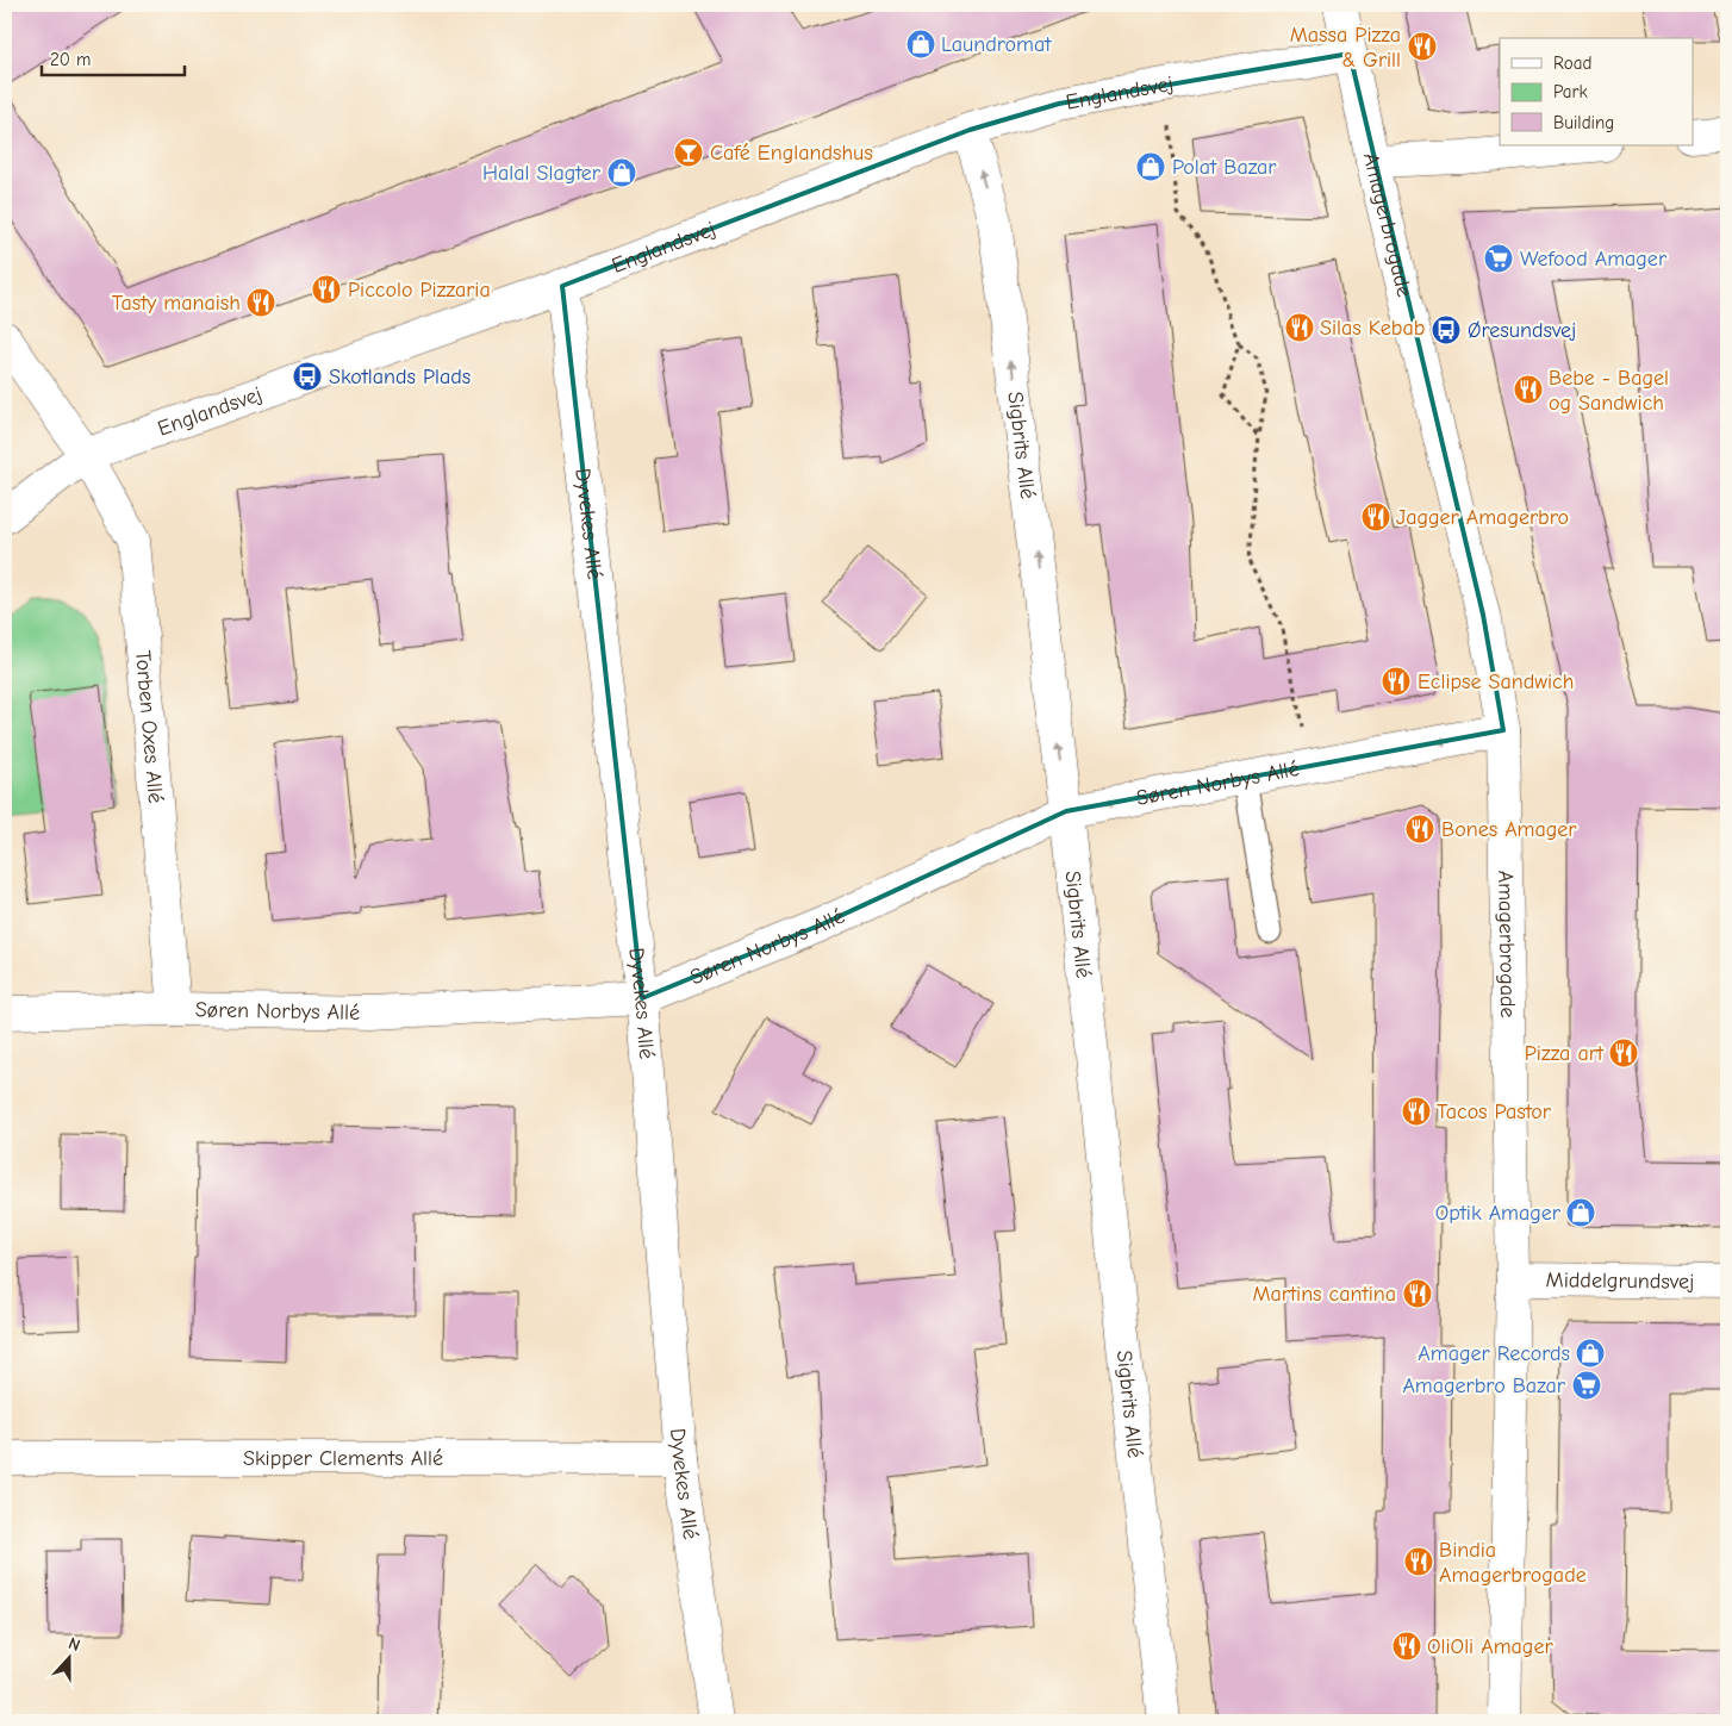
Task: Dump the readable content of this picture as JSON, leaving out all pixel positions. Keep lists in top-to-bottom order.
{
  "streets": {
    "street": [
      "Englandsvej",
      "Amagerbrogade",
      "Sigbrits Allé",
      "Dyvekes Allé",
      "Torben Oxes Allé",
      "Søren Norbys Allé",
      "Middelgrundsvej",
      "Skipper Clements Allé"
    ]
  },
  "crossings": [
    ["Englandsvej", "Amagerbrogade"],
    ["Englandsvej", "Sigbrits Allé"],
    ["Englandsvej", "Dyvekes Allé"],
    ["Englandsvej", "Torben Oxes Allé"],
    ["Amagerbrogade", "Søren Norbys Allé"],
    ["Amagerbrogade", "Middelgrundsvej"],
    ["Sigbrits Allé", "Søren Norbys Allé"],
    ["Dyvekes Allé", "Søren Norbys Allé"],
    ["Dyvekes Allé", "Skipper Clements Allé"],
    ["Torben Oxes Allé", "Søren Norbys Allé"]
  ],
  "one_way": ["Sigbrits Allé"],
  "places": {
    "shop": [
      "Laundromat",
      "Polat Bazar",
      "Halal Slagter",
      "Optik Amager",
      "Amager Records"
    ],
    "restaurant": [
      "Massa Pizza & Grill",
      "Piccolo Pizzaria",
      "Tasty manaish",
      "Silas Kebab",
      "Bebe - Bagel og Sandwich",
      "Jagger Amagerbro",
      "Eclipse Sandwich",
      "Bones Amager",
      "Pizza art",
      "Tacos Pastor",
      "Martins cantina",
      "Bindia Amagerbrogade",
      "OliOli Amager"
    ],
    "bar": ["Café Englandshus"],
    "supermarket": ["Wefood Amager", "Amagerbro Bazar"],
    "bus stop": ["Øresundsvej", "Skotlands Plads"]
  },
  "legend": ["Road", "Park", "Building"],
  "scale_bar": "20 m",
  "north": "top"
}
